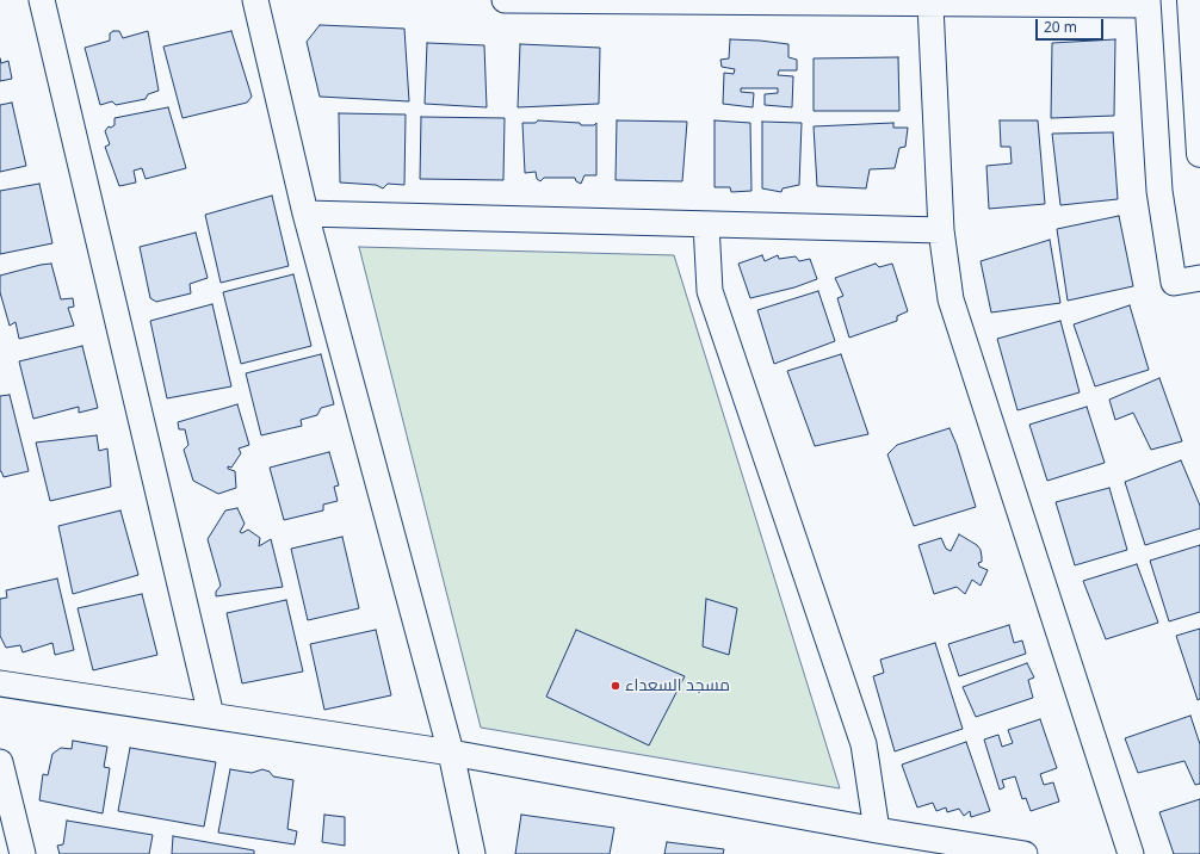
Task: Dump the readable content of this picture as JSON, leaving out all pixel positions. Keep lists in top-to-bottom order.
{
  "places": ["مسجد السعداء"],
  "scale_bar": "20 m"
}
